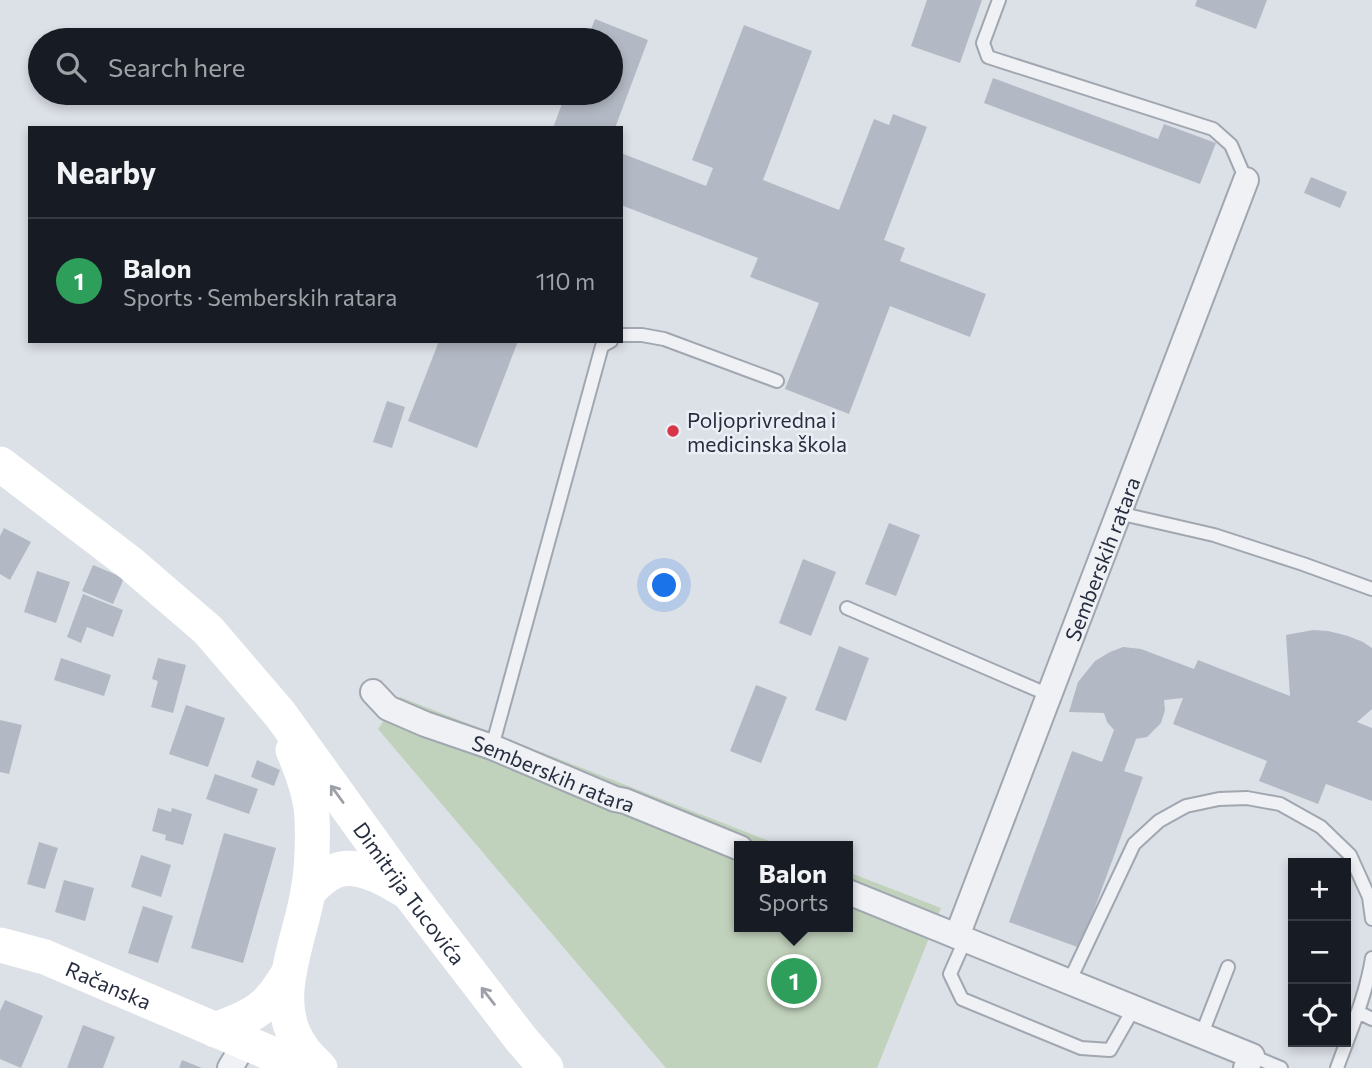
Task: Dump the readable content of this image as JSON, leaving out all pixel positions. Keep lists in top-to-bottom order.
{
  "streets": {
    "main road": ["Dimitrija Tucovića", "Račanska"],
    "street": ["Semberskih ratara"]
  },
  "crossings": [
    ["Dimitrija Tucovića", "Račanska"]
  ],
  "places": ["Poljoprivredna i medicinska škola"],
  "page": {
    "search": "Search here",
    "heading": "Nearby",
    "list": [
      {
        "mark": "1",
        "name": "Balon",
        "note": "Sports · Semberskih ratara",
        "value": "110 m"
      }
    ],
    "popup": ["Balon", "Sports"],
    "map_buttons": ["+", "−"],
    "pins": "1"
  }
}
